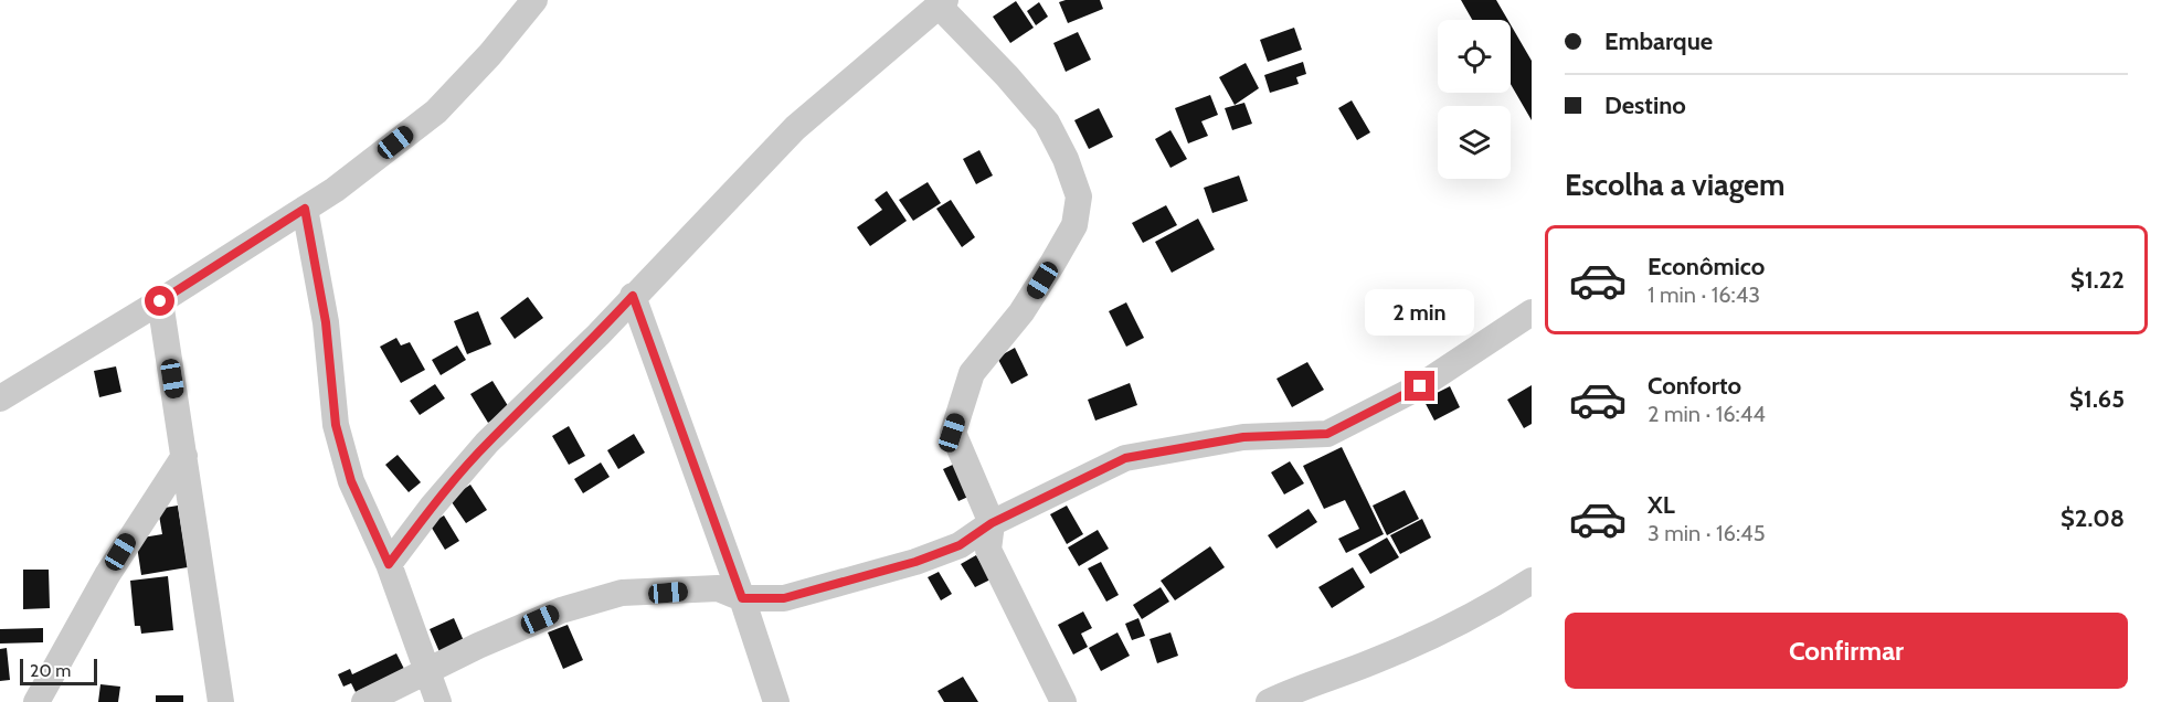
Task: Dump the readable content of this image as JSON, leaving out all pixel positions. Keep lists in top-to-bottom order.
{
  "scale_bar": "20 m",
  "page": {
    "banner": ["Embarque", "Destino"],
    "heading": "Escolha a viagem",
    "list": [
      {
        "name": "Econômico",
        "note": "1 min · 16:43",
        "value": "$1.22"
      },
      {
        "name": "Conforto",
        "note": "2 min · 16:44",
        "value": "$1.65"
      },
      {
        "name": "XL",
        "note": "3 min · 16:45",
        "value": "$2.08"
      }
    ],
    "bubble": "2 min",
    "buttons": "Confirmar",
    "scale": "20 m"
  }
}
